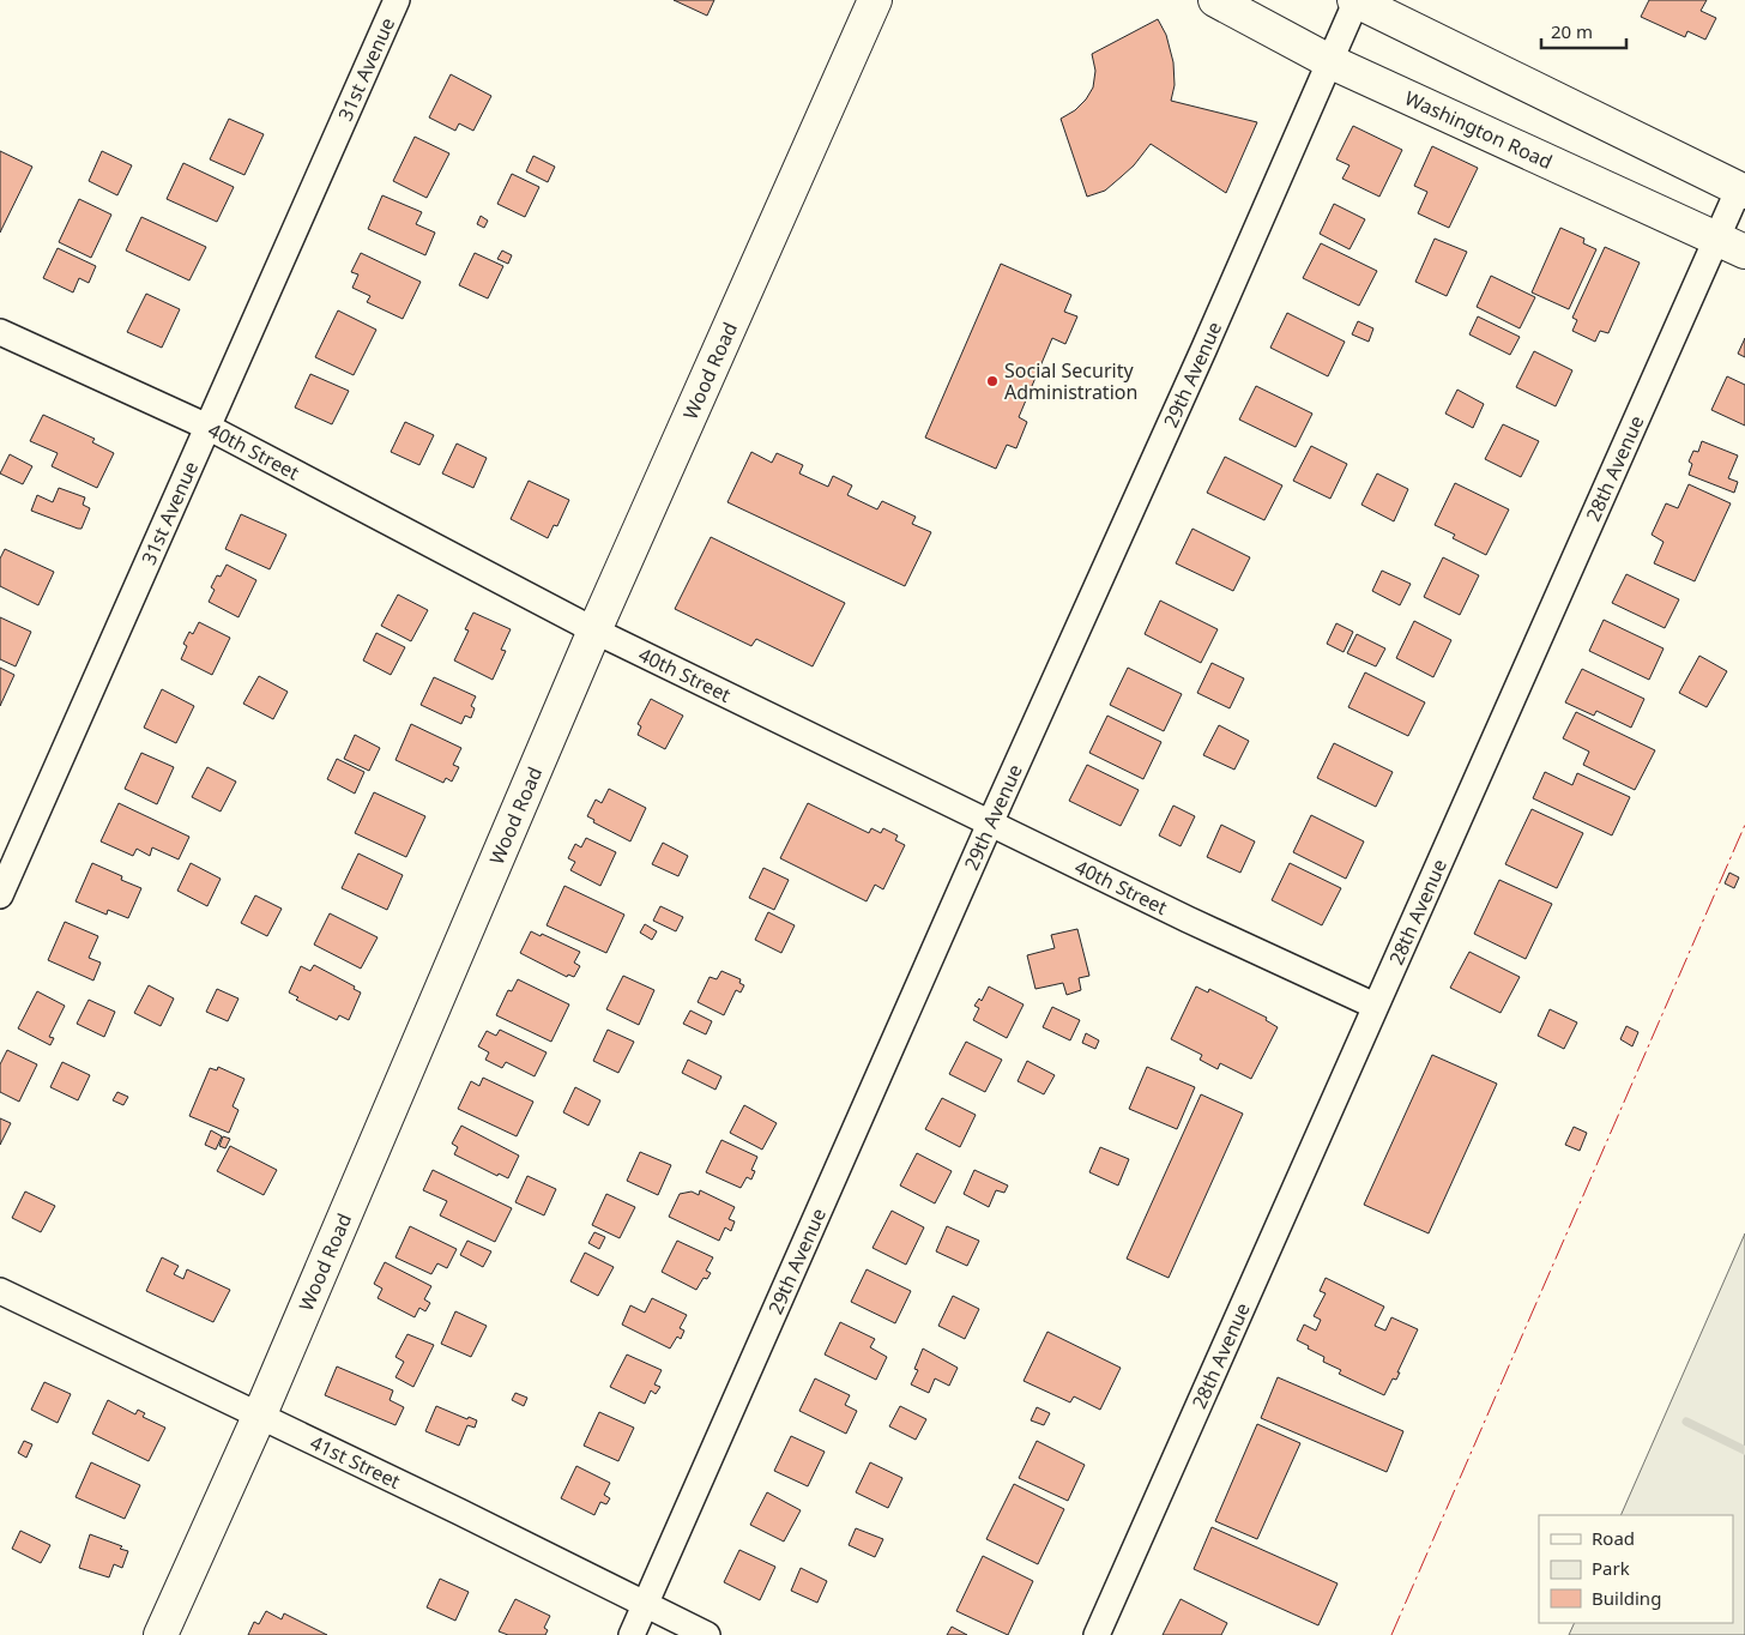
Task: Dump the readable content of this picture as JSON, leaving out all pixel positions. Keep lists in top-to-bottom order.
{
  "streets": {
    "street": [
      "31st Avenue",
      "Washington Road",
      "Wood Road",
      "29th Avenue",
      "40th Street",
      "28th Avenue",
      "41st Street"
    ]
  },
  "crossings": [
    ["31st Avenue", "40th Street"],
    ["Washington Road", "29th Avenue"],
    ["Washington Road", "28th Avenue"],
    ["Wood Road", "40th Street"],
    ["Wood Road", "41st Street"],
    ["29th Avenue", "40th Street"],
    ["29th Avenue", "41st Street"],
    ["40th Street", "28th Avenue"]
  ],
  "places": ["Social Security Administration"],
  "legend": ["Road", "Park", "Building"],
  "scale_bar": "20 m"
}
